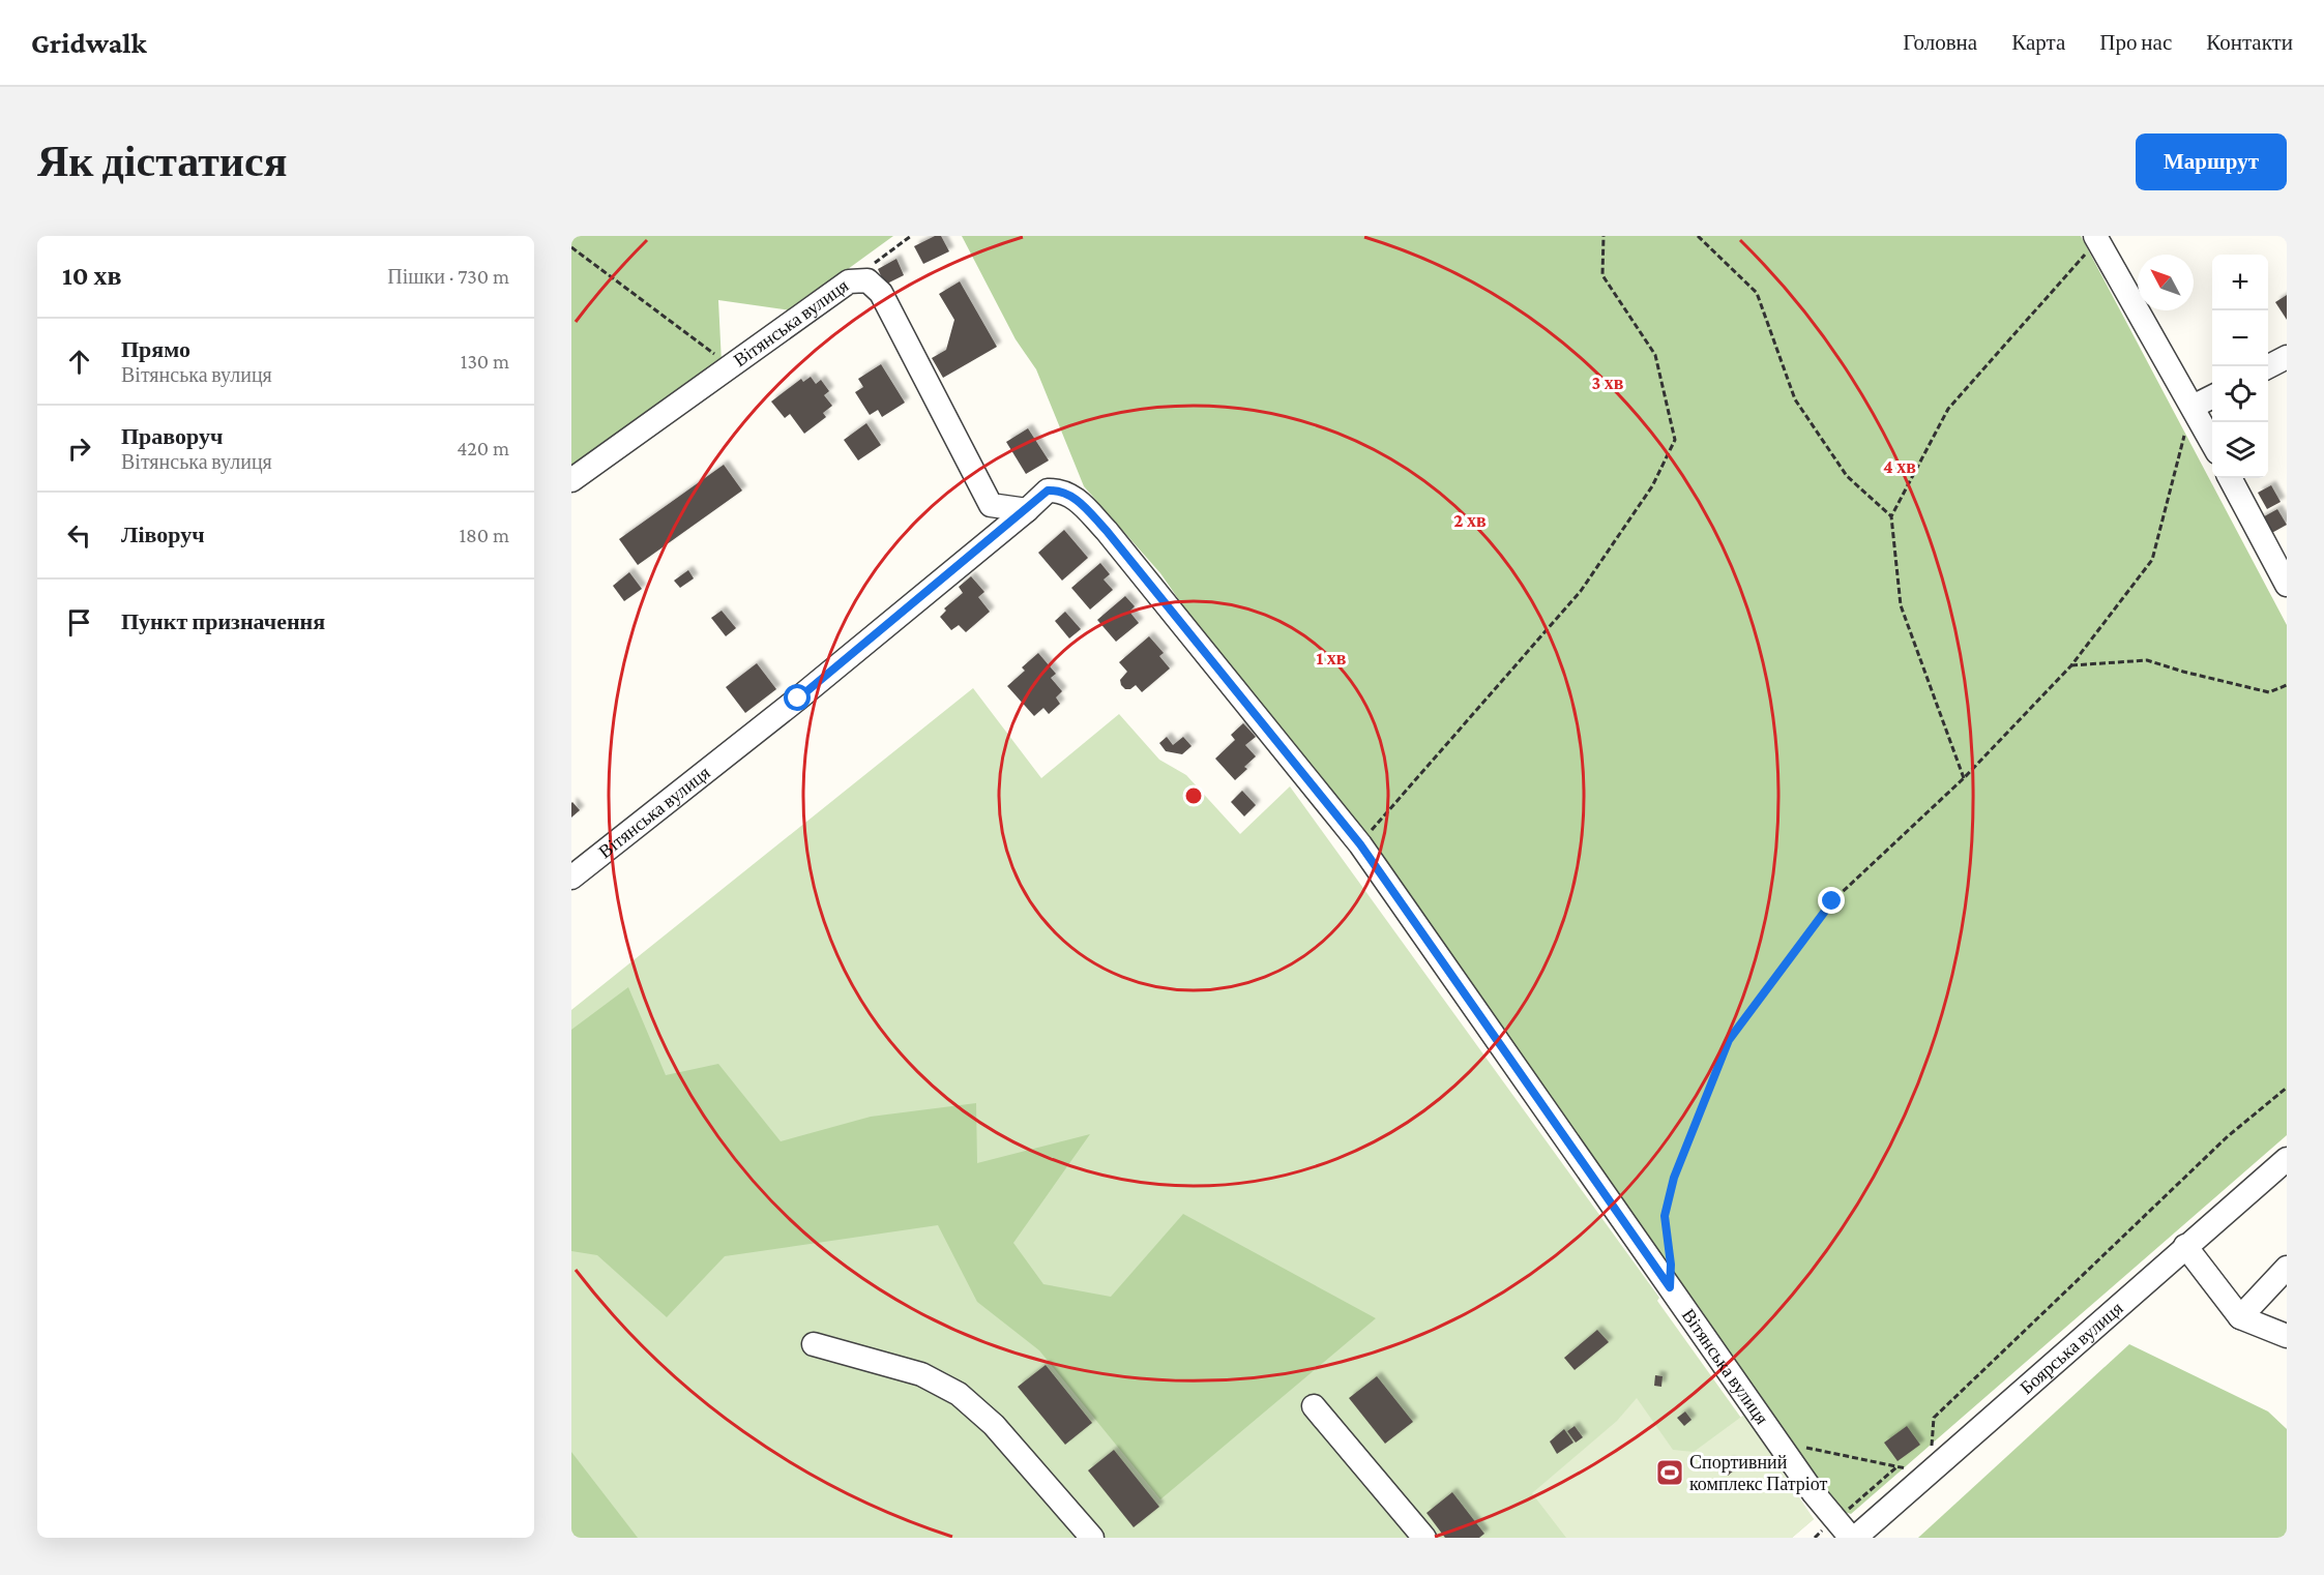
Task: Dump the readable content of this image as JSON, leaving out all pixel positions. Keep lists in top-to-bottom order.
{
  "streets": {
    "street": ["Вітянська вулиця", "Боярська вулиця"]
  },
  "crossings": [
    ["Вітянська вулиця", "Боярська вулиця"]
  ],
  "places": {
    "sports": ["Спортивний комплекс Патріот"]
  },
  "north": "top left",
  "page": {
    "header": "Gridwalk",
    "nav": [
      "Головна",
      "Карта",
      "Про нас",
      "Контакти"
    ],
    "buttons": "Маршрут",
    "title": "Як дістатися",
    "heading": ["10 хв", "Пішки · 730 m"],
    "map_buttons": ["+", "−"],
    "list": [
      ["Прямо", "Вітянська вулиця", "130 m"],
      ["Праворуч", "Вітянська вулиця", "420 m"],
      ["Ліворуч", "180 m"],
      "Пункт призначення"
    ]
  },
  "rings": [
    "3 хв",
    "4 хв",
    "2 хв",
    "1 хв"
  ]
}
